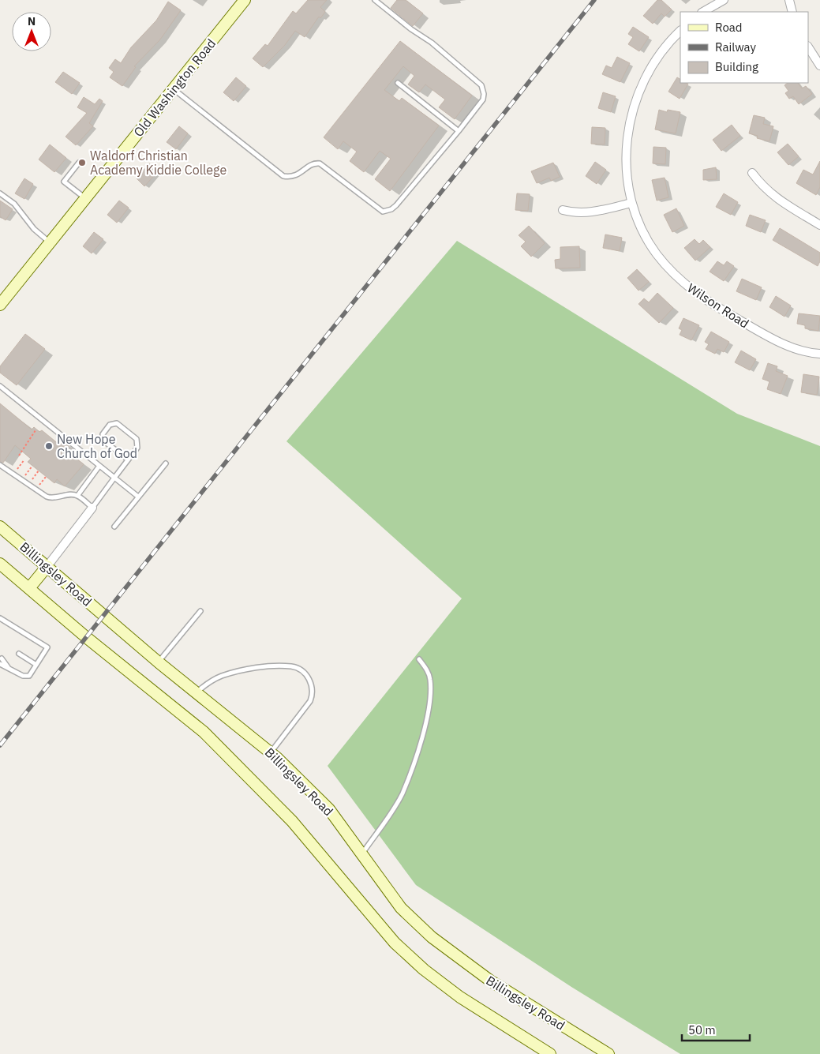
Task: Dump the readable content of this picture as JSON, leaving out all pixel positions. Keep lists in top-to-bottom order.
{
  "streets": {
    "main road": ["Old Washington Road", "Billingsley Road"],
    "street": ["Wilson Road"]
  },
  "places": ["Waldorf Christian Academy Kiddie College", "New Hope Church of God"],
  "legend": ["Road", "Railway", "Building"],
  "scale_bar": "50 m",
  "north": "top"
}
